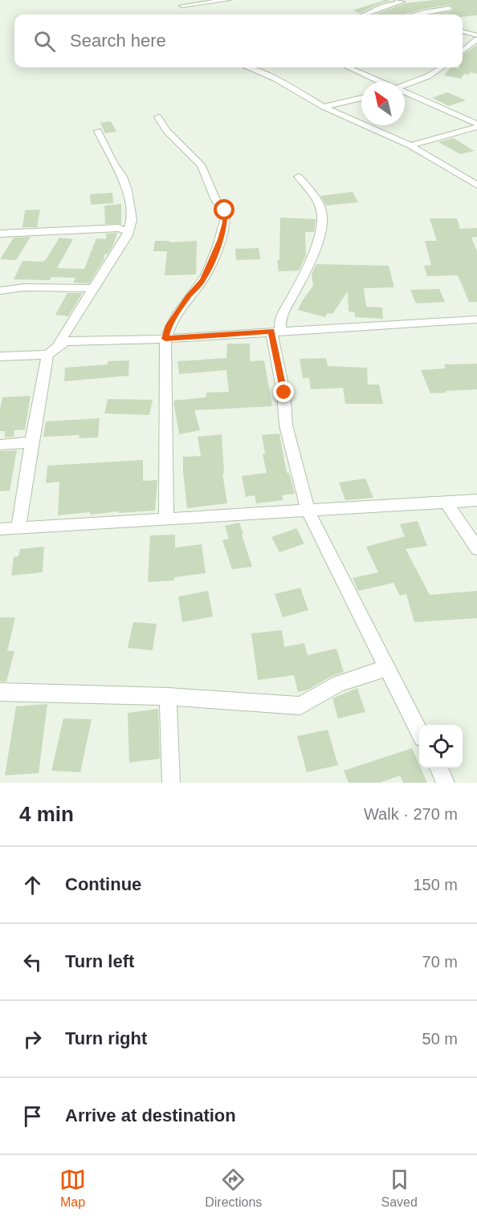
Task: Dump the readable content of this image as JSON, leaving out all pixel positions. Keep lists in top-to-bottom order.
{
  "north": "top left",
  "page": {
    "search": "Search here",
    "heading": ["4 min", "Walk · 270 m"],
    "list": [
      ["Continue", "150 m"],
      ["Turn left", "70 m"],
      ["Turn right", "50 m"],
      "Arrive at destination"
    ],
    "nav": ["Map", "Directions", "Saved"]
  }
}
